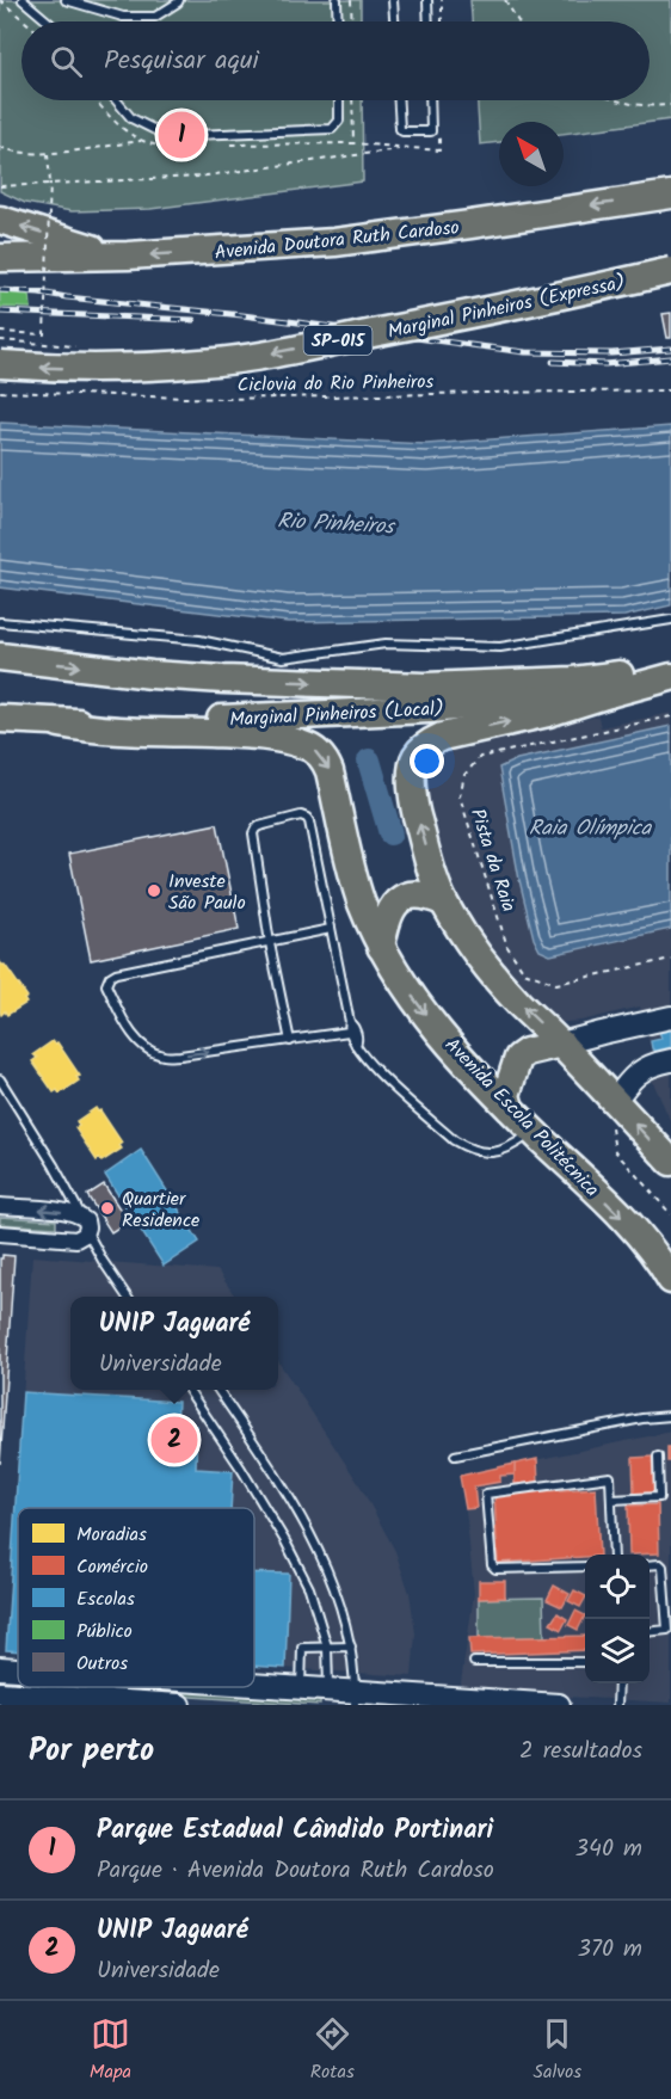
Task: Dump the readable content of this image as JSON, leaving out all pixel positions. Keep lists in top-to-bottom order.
{
  "streets": {
    "highway": [
      "Avenida Doutora Ruth Cardoso",
      "Marginal Pinheiros (Expressa)",
      "SP-015",
      "Marginal Pinheiros (Local)",
      "Avenida Escola Politécnica"
    ],
    "path": ["Ciclovia do Rio Pinheiros", "Pista da Raia"]
  },
  "crossings": [
    ["Marginal Pinheiros (Local)", "Avenida Escola Politécnica"]
  ],
  "one_way": ["Avenida Doutora Ruth Cardoso", "Marginal Pinheiros (Expressa)"],
  "water": ["Rio Pinheiros", "Raia Olímpica"],
  "places": ["Investe São Paulo", "Quartier Residence"],
  "legend": [
    "Moradias",
    "Comércio",
    "Escolas",
    "Público",
    "Outros"
  ],
  "north": "top left",
  "page": {
    "search": "Pesquisar aqui",
    "pins": ["1", "2"],
    "popup": ["UNIP Jaguaré", "Universidade"],
    "heading": ["Por perto", "2 resultados"],
    "list": [
      {
        "mark": "1",
        "name": "Parque Estadual Cândido Portinari",
        "note": "Parque · Avenida Doutora Ruth Cardoso",
        "value": "340 m"
      },
      {
        "mark": "2",
        "name": "UNIP Jaguaré",
        "note": "Universidade",
        "value": "370 m"
      }
    ],
    "nav": ["Mapa", "Rotas", "Salvos"]
  }
}
